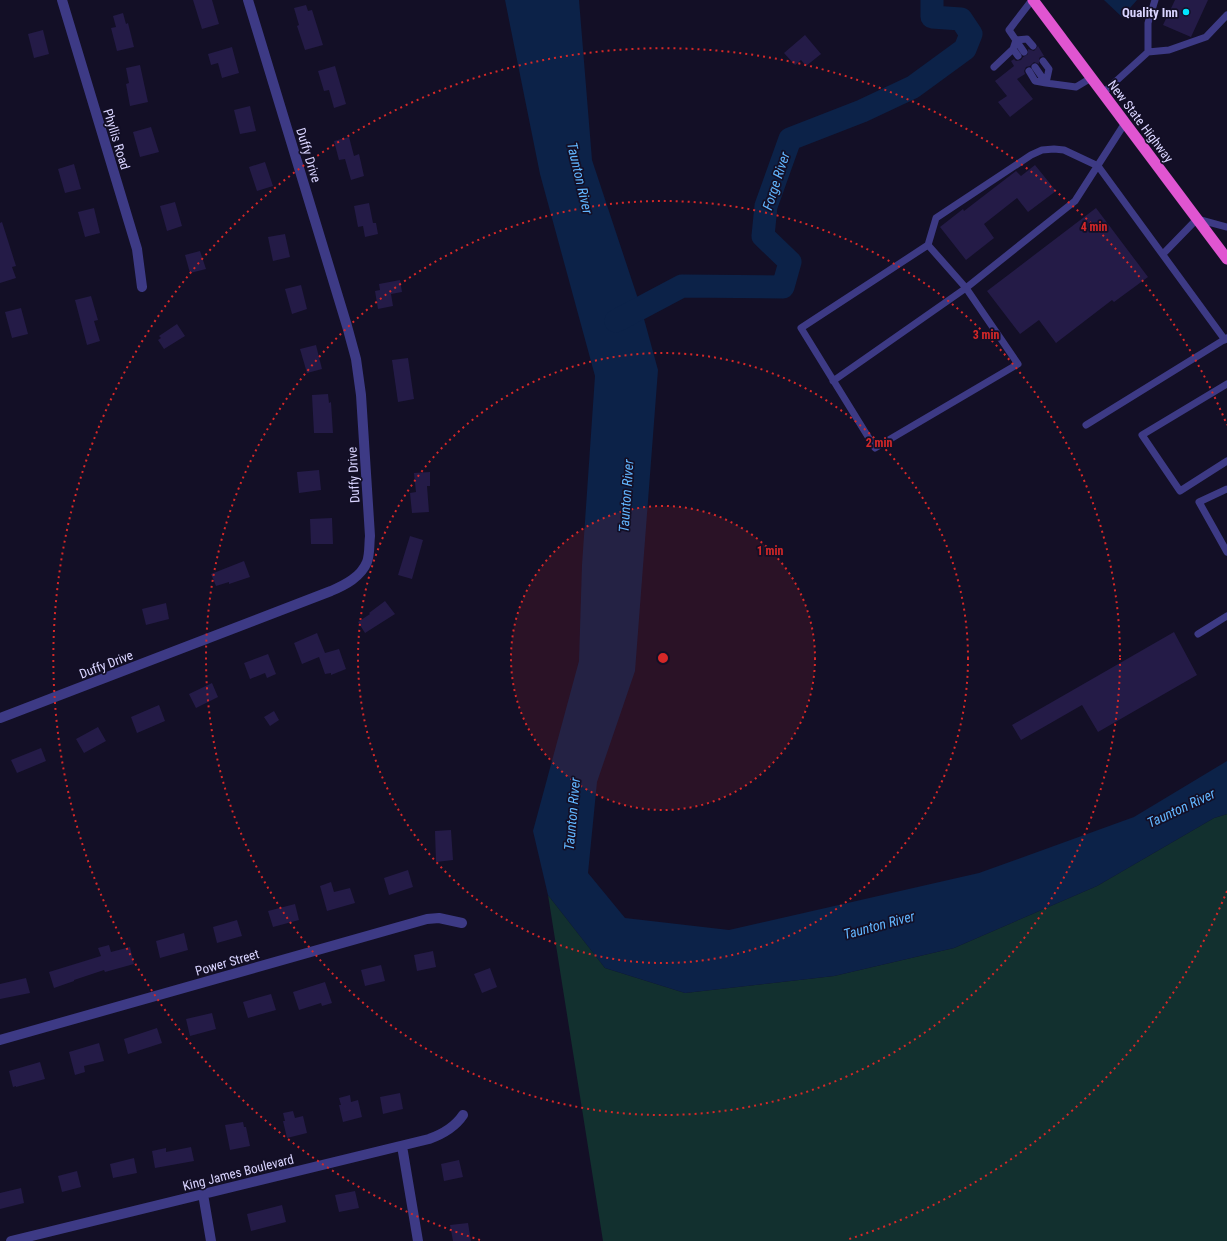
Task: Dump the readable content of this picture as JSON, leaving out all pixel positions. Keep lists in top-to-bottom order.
{
  "streets": {
    "highway": ["New State Highway"],
    "street": [
      "Phyllis Road",
      "Duffy Drive",
      "Power Street",
      "King James Boulevard"
    ]
  },
  "water": ["Taunton River", "Forge River"],
  "places": ["Quality Inn"],
  "rings": [
    "4 min",
    "3 min",
    "2 min",
    "1 min"
  ]
}
